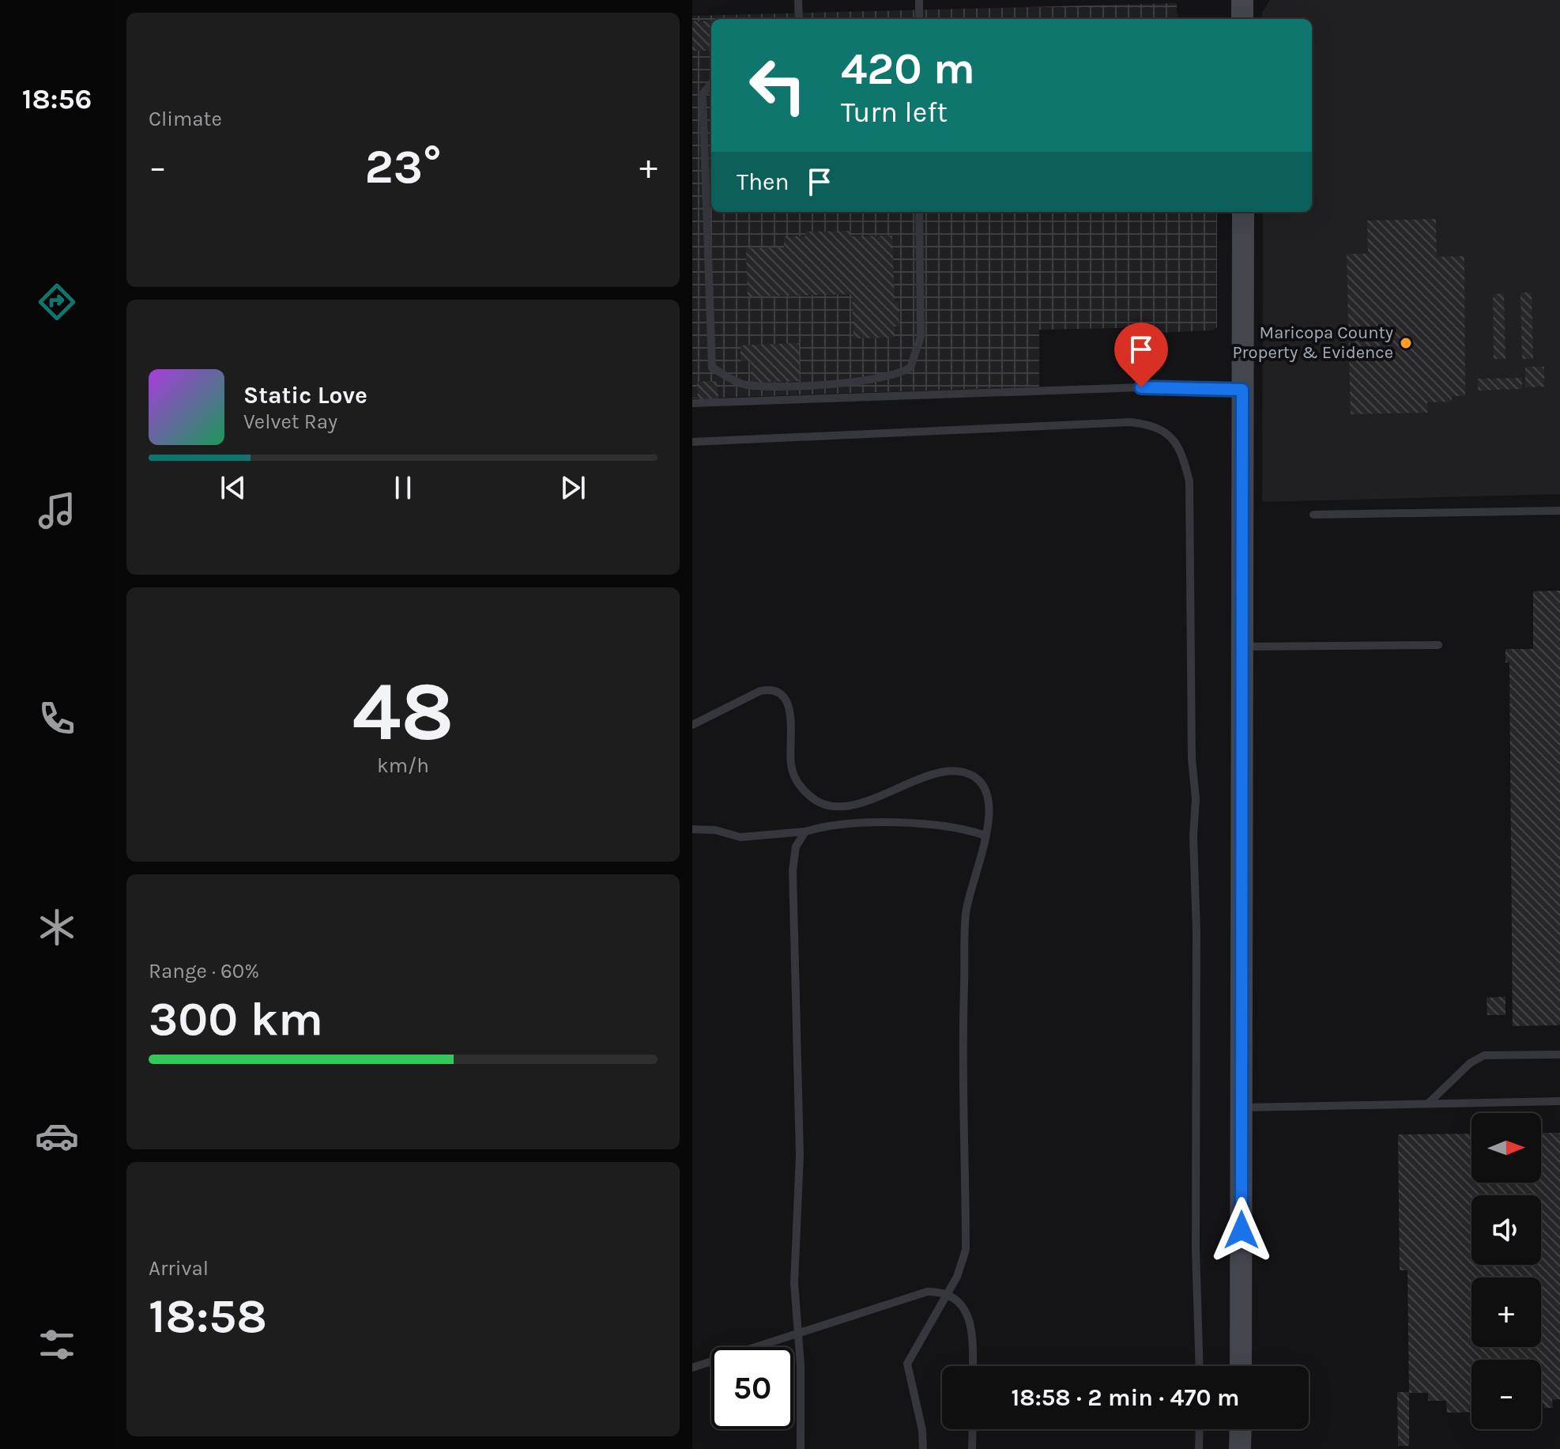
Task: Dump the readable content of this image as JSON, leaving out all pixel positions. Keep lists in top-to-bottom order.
{
  "places": ["Maricopa County Property & Evidence"],
  "north": "right",
  "page": {
    "tabs": "18:56",
    "tile": [
      "Climate",
      ["48", "km/h"],
      ["Range · 60%", "300 km"],
      ["Arrival", "18:58"]
    ],
    "turn": ["420 m", "Turn left"],
    "heat": ["−", "23°", "+"],
    "then": "Then",
    "song": ["Static Love", "Velvet Ray"],
    "map_buttons": ["+", "−"],
    "limit": "50",
    "trip": "18:58 · 2 min · 470 m"
  }
}
